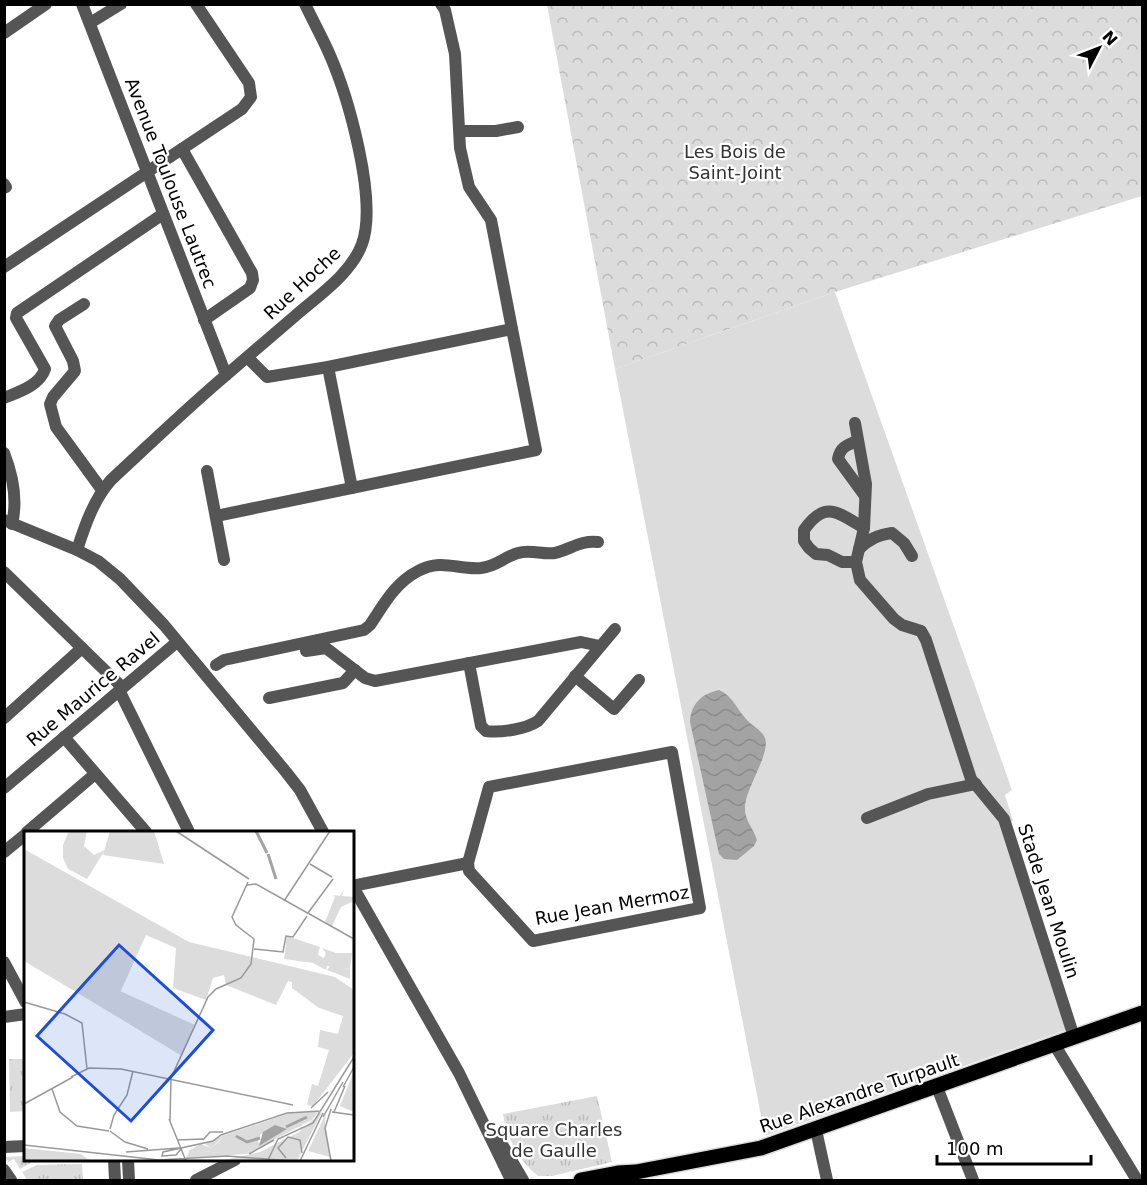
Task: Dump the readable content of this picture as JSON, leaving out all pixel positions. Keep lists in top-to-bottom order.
{
  "streets": {
    "main road": ["Rue Alexandre Turpault"],
    "street": [
      "Avenue Toulouse Lautrec",
      "Rue Hoche",
      "Rue Maurice Ravel",
      "Stade Jean Moulin",
      "Rue Jean Mermoz"
    ]
  },
  "crossings": [
    ["Avenue Toulouse Lautrec", "Rue Hoche"],
    ["Stade Jean Moulin", "Rue Alexandre Turpault"]
  ],
  "parks": ["Les Bois de Saint-Joint", "Square Charles de Gaulle"],
  "scale_bar": "100 m",
  "north": "top right"
}
